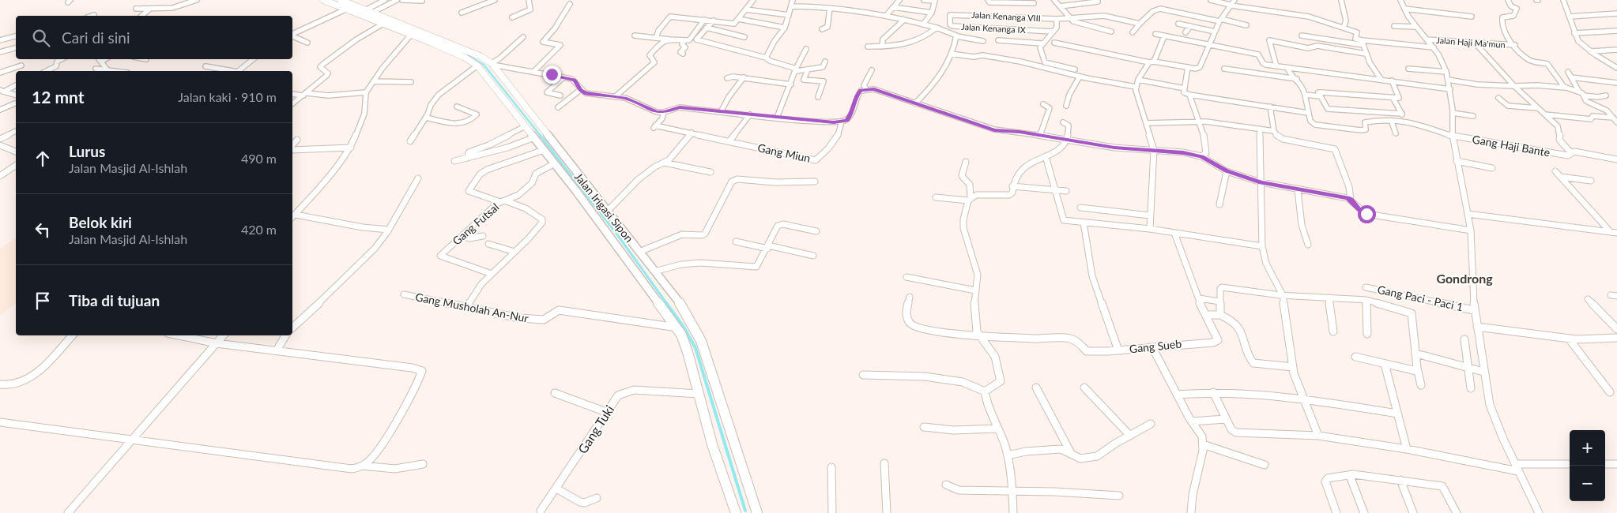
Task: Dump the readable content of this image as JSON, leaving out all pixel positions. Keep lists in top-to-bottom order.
{
  "streets": {
    "street": [
      "Jalan Kenanga VIII",
      "Jalan Kenanga IX",
      "Jalan Haji Ma'mun",
      "Gang Haji Bante",
      "Gang Miun",
      "Jalan Irigasi Sipon",
      "Gang Futsal",
      "Gang Paci - Paci 1",
      "Gang Musholah An-Nur",
      "Gang Sueb",
      "Gang Tuki"
    ]
  },
  "crossings": [
    ["Jalan Kenanga VIII", "Jalan Kenanga IX"],
    ["Jalan Irigasi Sipon", "Gang Futsal"],
    ["Jalan Irigasi Sipon", "Gang Musholah An-Nur"],
    ["Jalan Irigasi Sipon", "Gang Tuki"]
  ],
  "districts": ["Gondrong"],
  "page": {
    "search": "Cari di sini",
    "heading": ["12 mnt", "Jalan kaki · 910 m"],
    "list": [
      ["Lurus", "Jalan Masjid Al-Ishlah", "490 m"],
      ["Belok kiri", "Jalan Masjid Al-Ishlah", "420 m"],
      "Tiba di tujuan"
    ],
    "map_buttons": ["+", "−"]
  }
}
